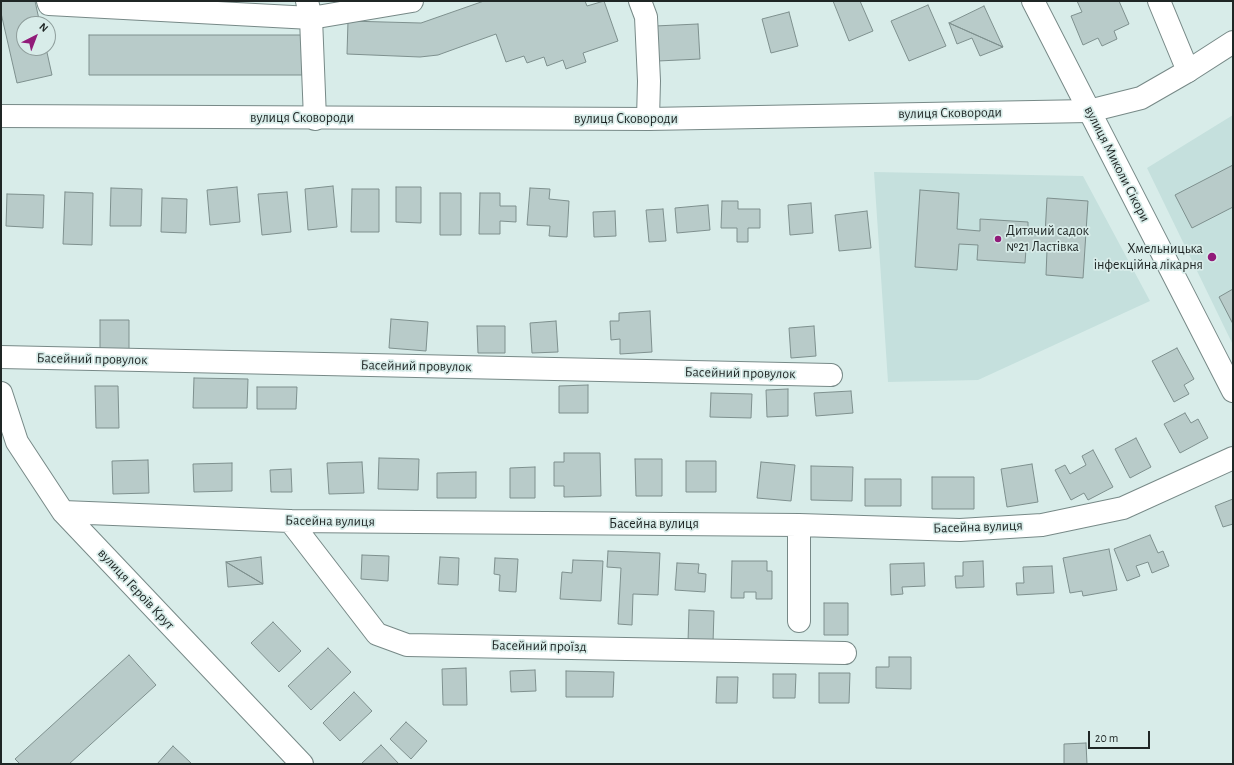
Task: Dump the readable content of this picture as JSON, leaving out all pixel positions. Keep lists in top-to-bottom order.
{
  "streets": {
    "street": [
      "вулиця Сковороди",
      "вулиця Миколи Сікори",
      "Басейний провулок",
      "Басейна вулиця",
      "вулиця Героїв Крут",
      "Басейний проїзд"
    ]
  },
  "crossings": [
    ["вулиця Сковороди", "вулиця Миколи Сікори"],
    ["Басейна вулиця", "вулиця Героїв Крут"],
    ["Басейна вулиця", "Басейний проїзд"]
  ],
  "places": ["Дитячий садок №21 Ластівка", "Хмельницька інфекційна лікарня"],
  "scale_bar": "20 m",
  "north": "top right"
}
